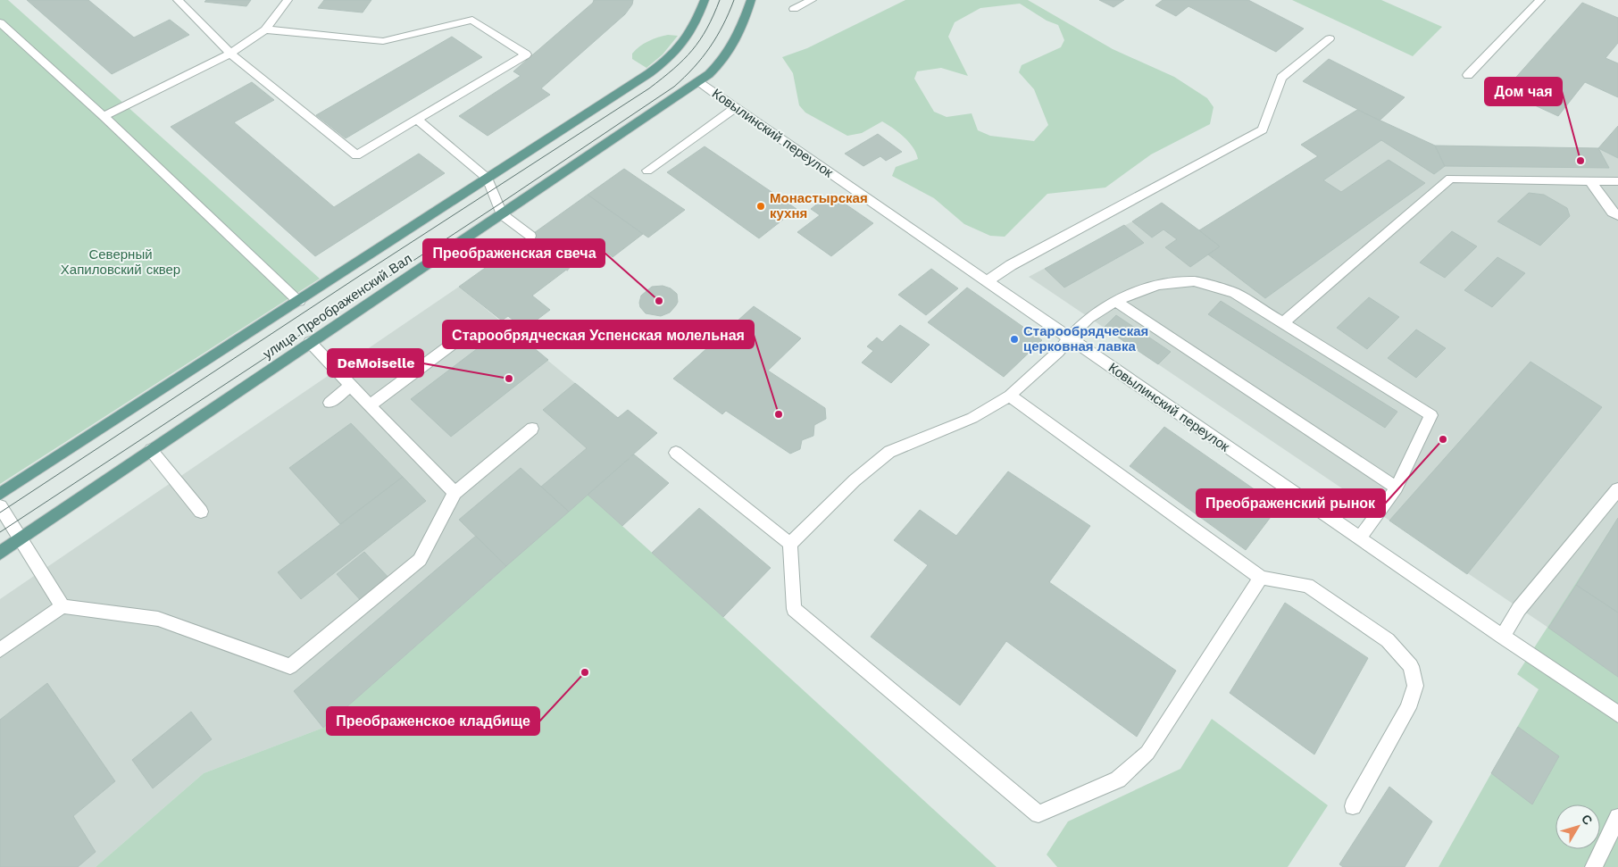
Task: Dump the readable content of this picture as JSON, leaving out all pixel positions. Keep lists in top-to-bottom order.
{
  "streets": {
    "main road": ["улица Преображенский Вал"],
    "street": ["Ковылинский переулок"]
  },
  "crossings": [
    ["Ковылинский переулок", "улица Преображенский Вал"]
  ],
  "parks": ["Северный Хапиловский сквер"],
  "places": [
    "Дом чая",
    "Монастырская кухня",
    "Преображенская свеча",
    "Старообрядческая церковная лавка",
    "DeMoiselle",
    "Старообрядческая Успенская молельная",
    "Преображенский рынок",
    "Преображенское кладбище"
  ],
  "north": "top right"
}
